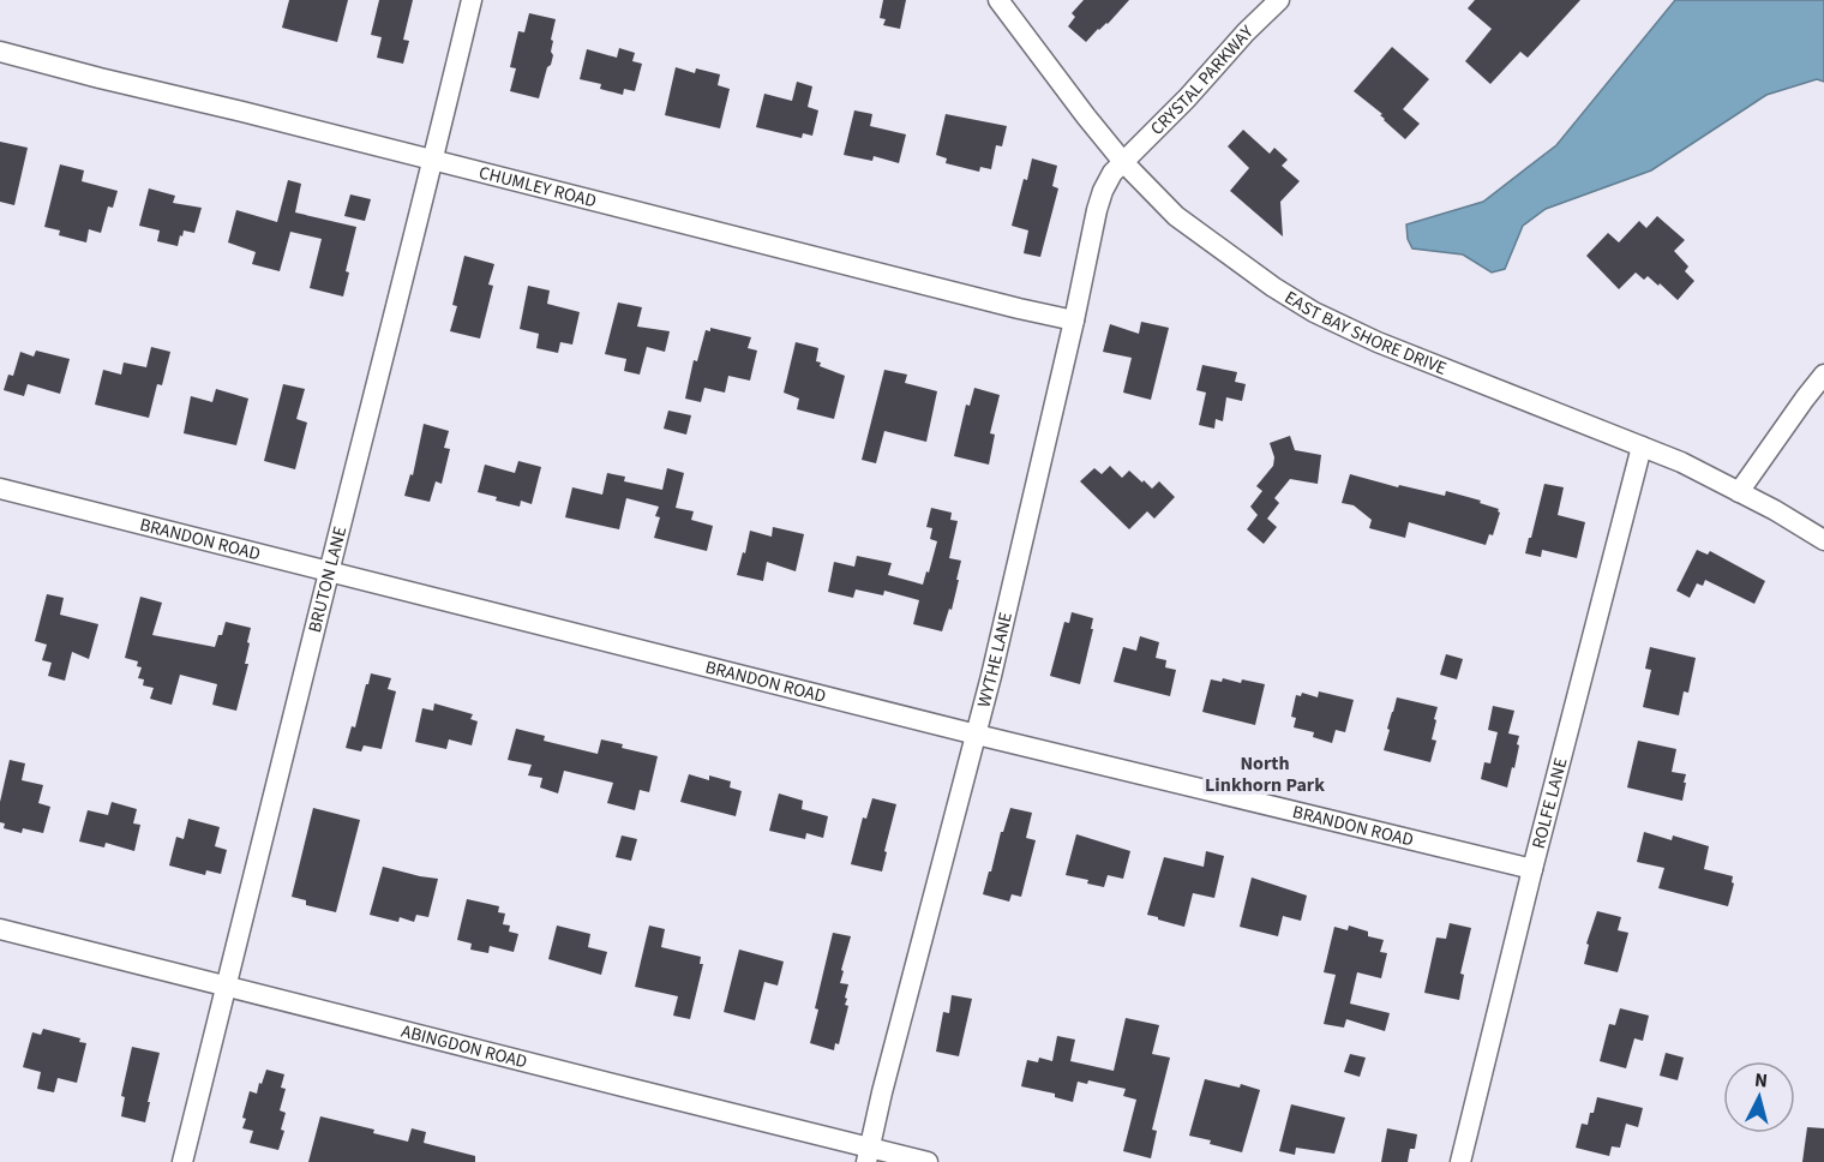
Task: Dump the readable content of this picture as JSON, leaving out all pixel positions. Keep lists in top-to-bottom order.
{
  "streets": {
    "street": [
      "CRYSTAL PARKWAY",
      "CHUMLEY ROAD",
      "EAST BAY SHORE DRIVE",
      "BRANDON ROAD",
      "BRUTON LANE",
      "WYTHE LANE",
      "ROLFE LANE",
      "ABINGDON ROAD"
    ]
  },
  "crossings": [
    ["CRYSTAL PARKWAY", "EAST BAY SHORE DRIVE"],
    ["CRYSTAL PARKWAY", "WYTHE LANE"],
    ["CHUMLEY ROAD", "BRUTON LANE"],
    ["CHUMLEY ROAD", "WYTHE LANE"],
    ["EAST BAY SHORE DRIVE", "WYTHE LANE"],
    ["EAST BAY SHORE DRIVE", "ROLFE LANE"],
    ["BRANDON ROAD", "BRUTON LANE"],
    ["BRANDON ROAD", "WYTHE LANE"],
    ["BRANDON ROAD", "ROLFE LANE"],
    ["BRUTON LANE", "ABINGDON ROAD"],
    ["WYTHE LANE", "ABINGDON ROAD"]
  ],
  "districts": ["North Linkhorn Park"],
  "north": "top"
}
